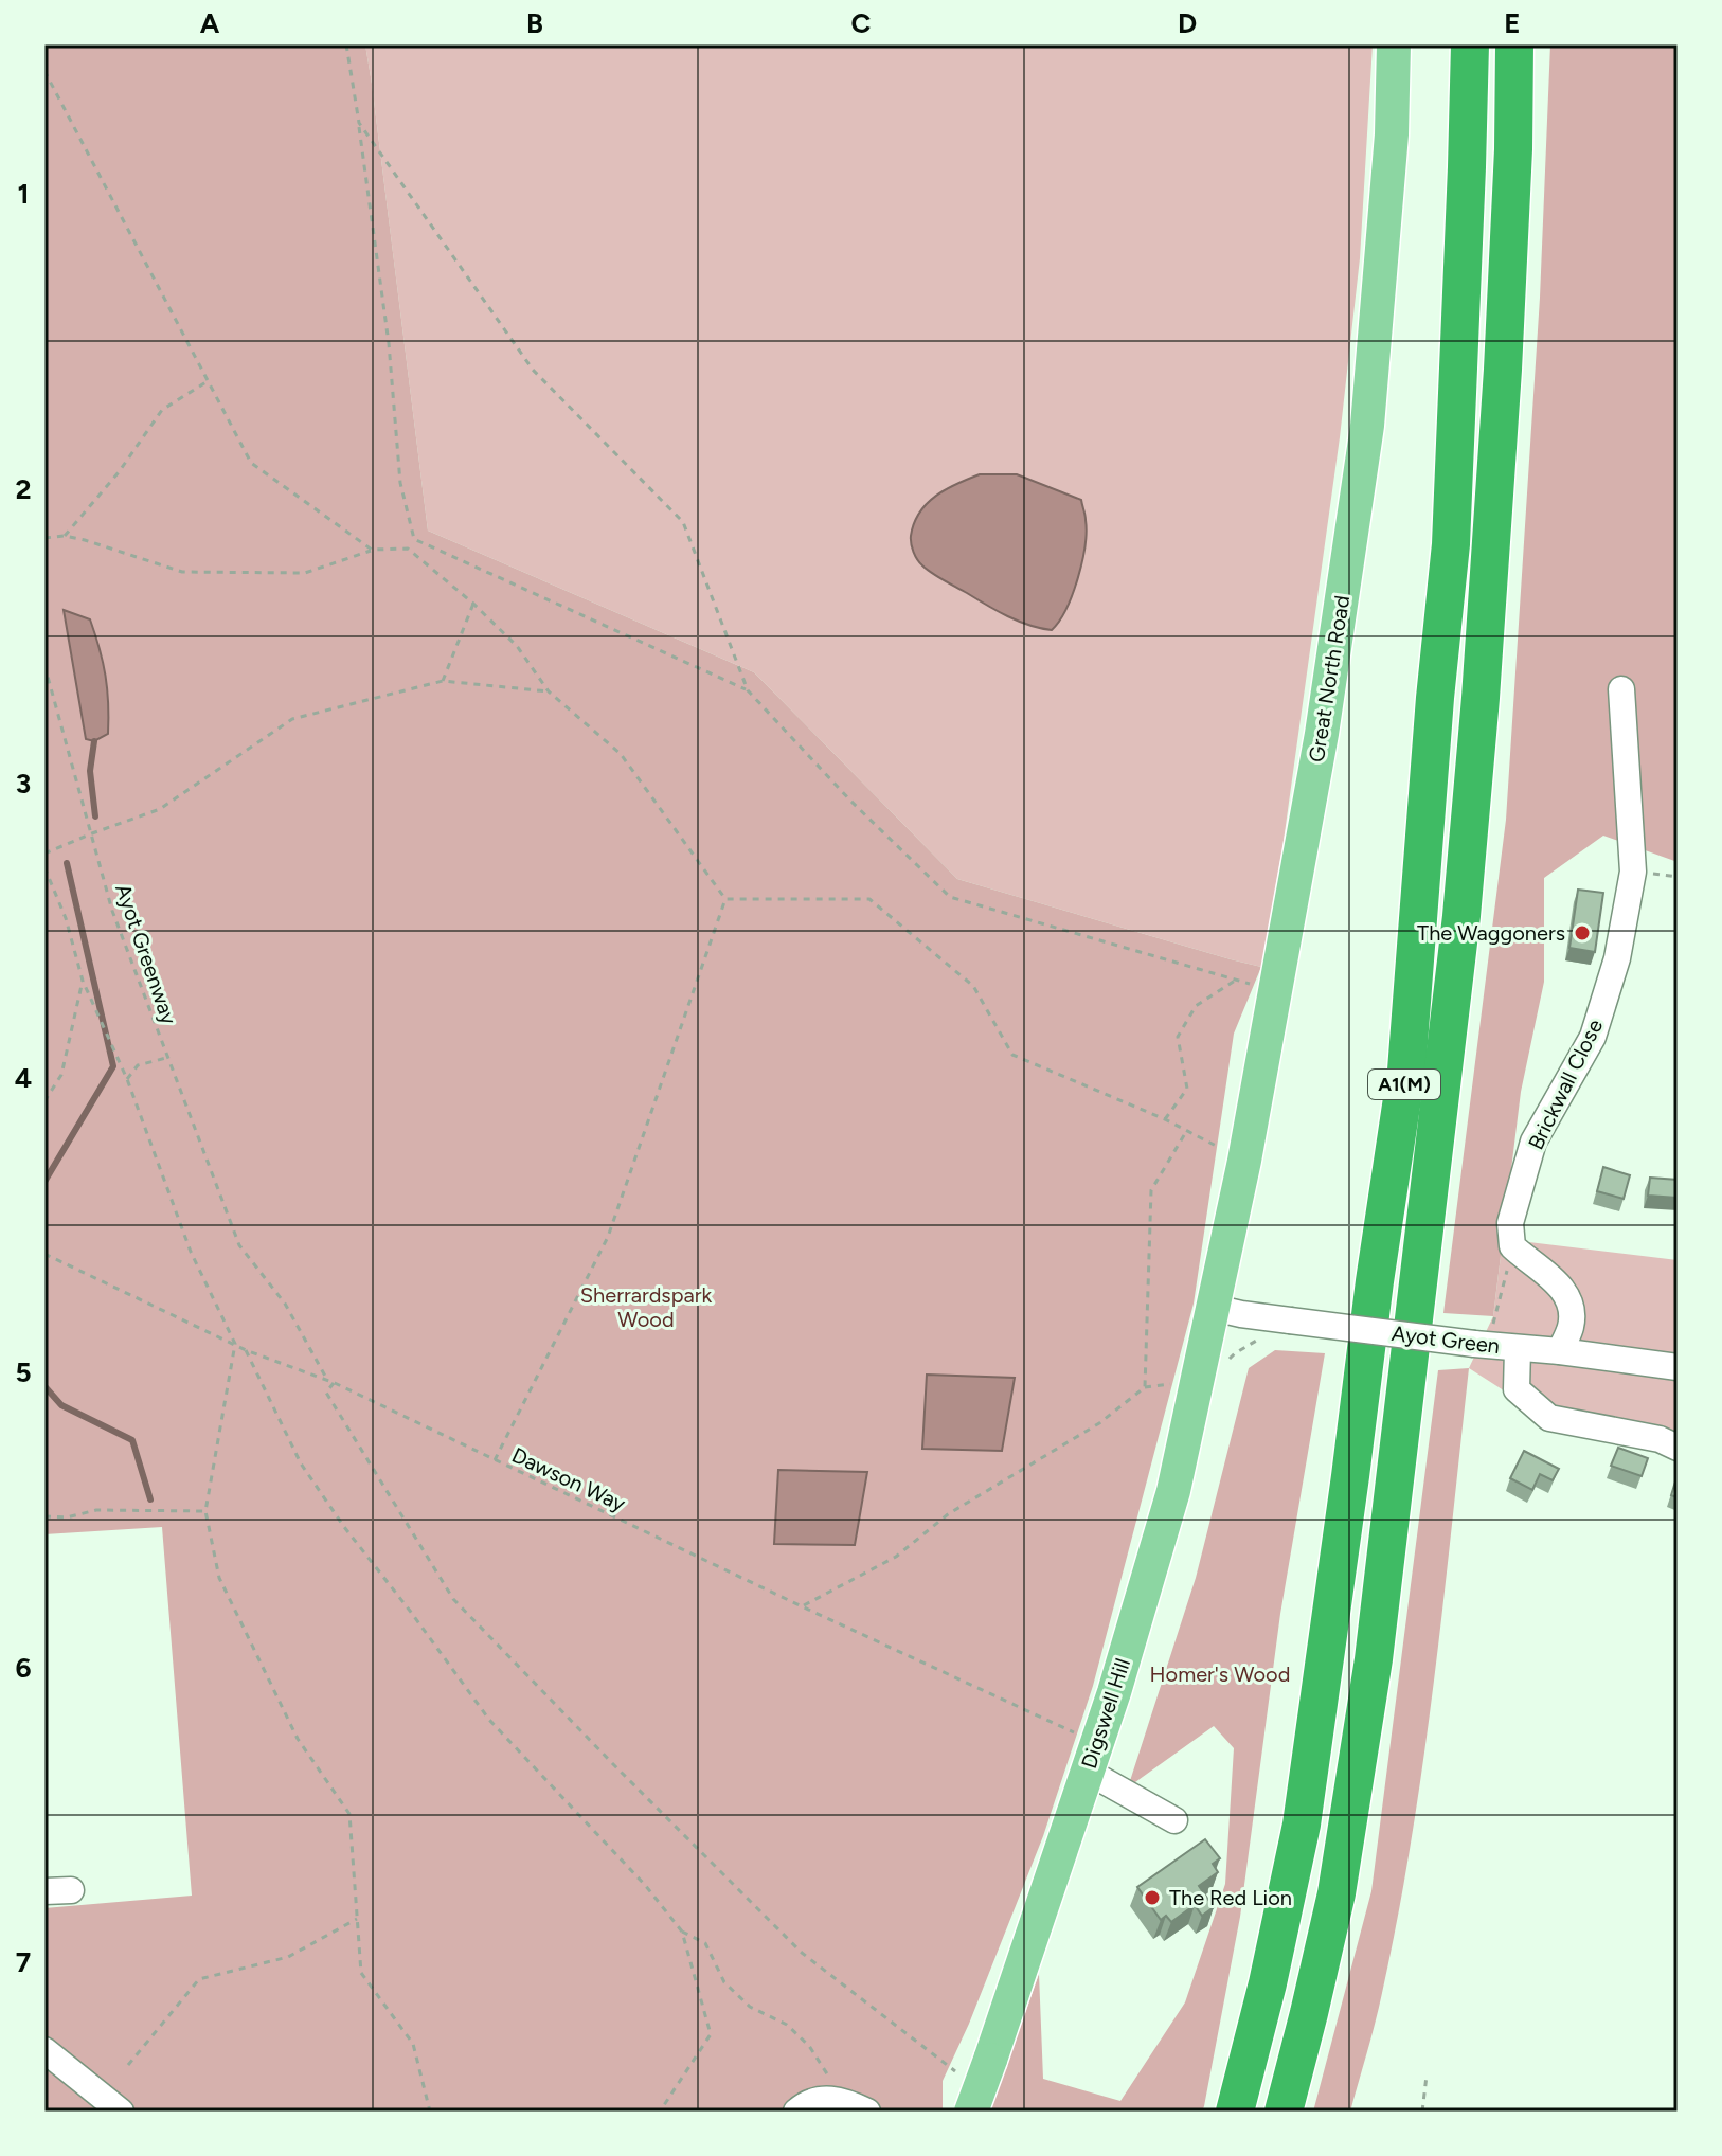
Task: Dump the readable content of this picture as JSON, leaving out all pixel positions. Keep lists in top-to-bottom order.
{
  "streets": {
    "highway": ["A1(M)"],
    "main road": ["Great North Road", "Digswell Hill"],
    "street": ["Brickwall Close", "Ayot Green"],
    "path": ["Ayot Greenway", "Dawson Way"]
  },
  "crossings": [
    ["Great North Road", "Ayot Green"],
    ["Great North Road", "Digswell Hill"],
    ["Ayot Greenway", "Dawson Way"],
    ["Ayot Green", "Digswell Hill"]
  ],
  "parks": ["Sherrardspark Wood", "Homer's Wood"],
  "places": ["The Waggoners", "The Red Lion"],
  "grid": {
    "columns": [
      "A",
      "B",
      "C",
      "D",
      "E"
    ],
    "rows": [
      "1",
      "2",
      "3",
      "4",
      "5",
      "6",
      "7"
    ]
  }
}
